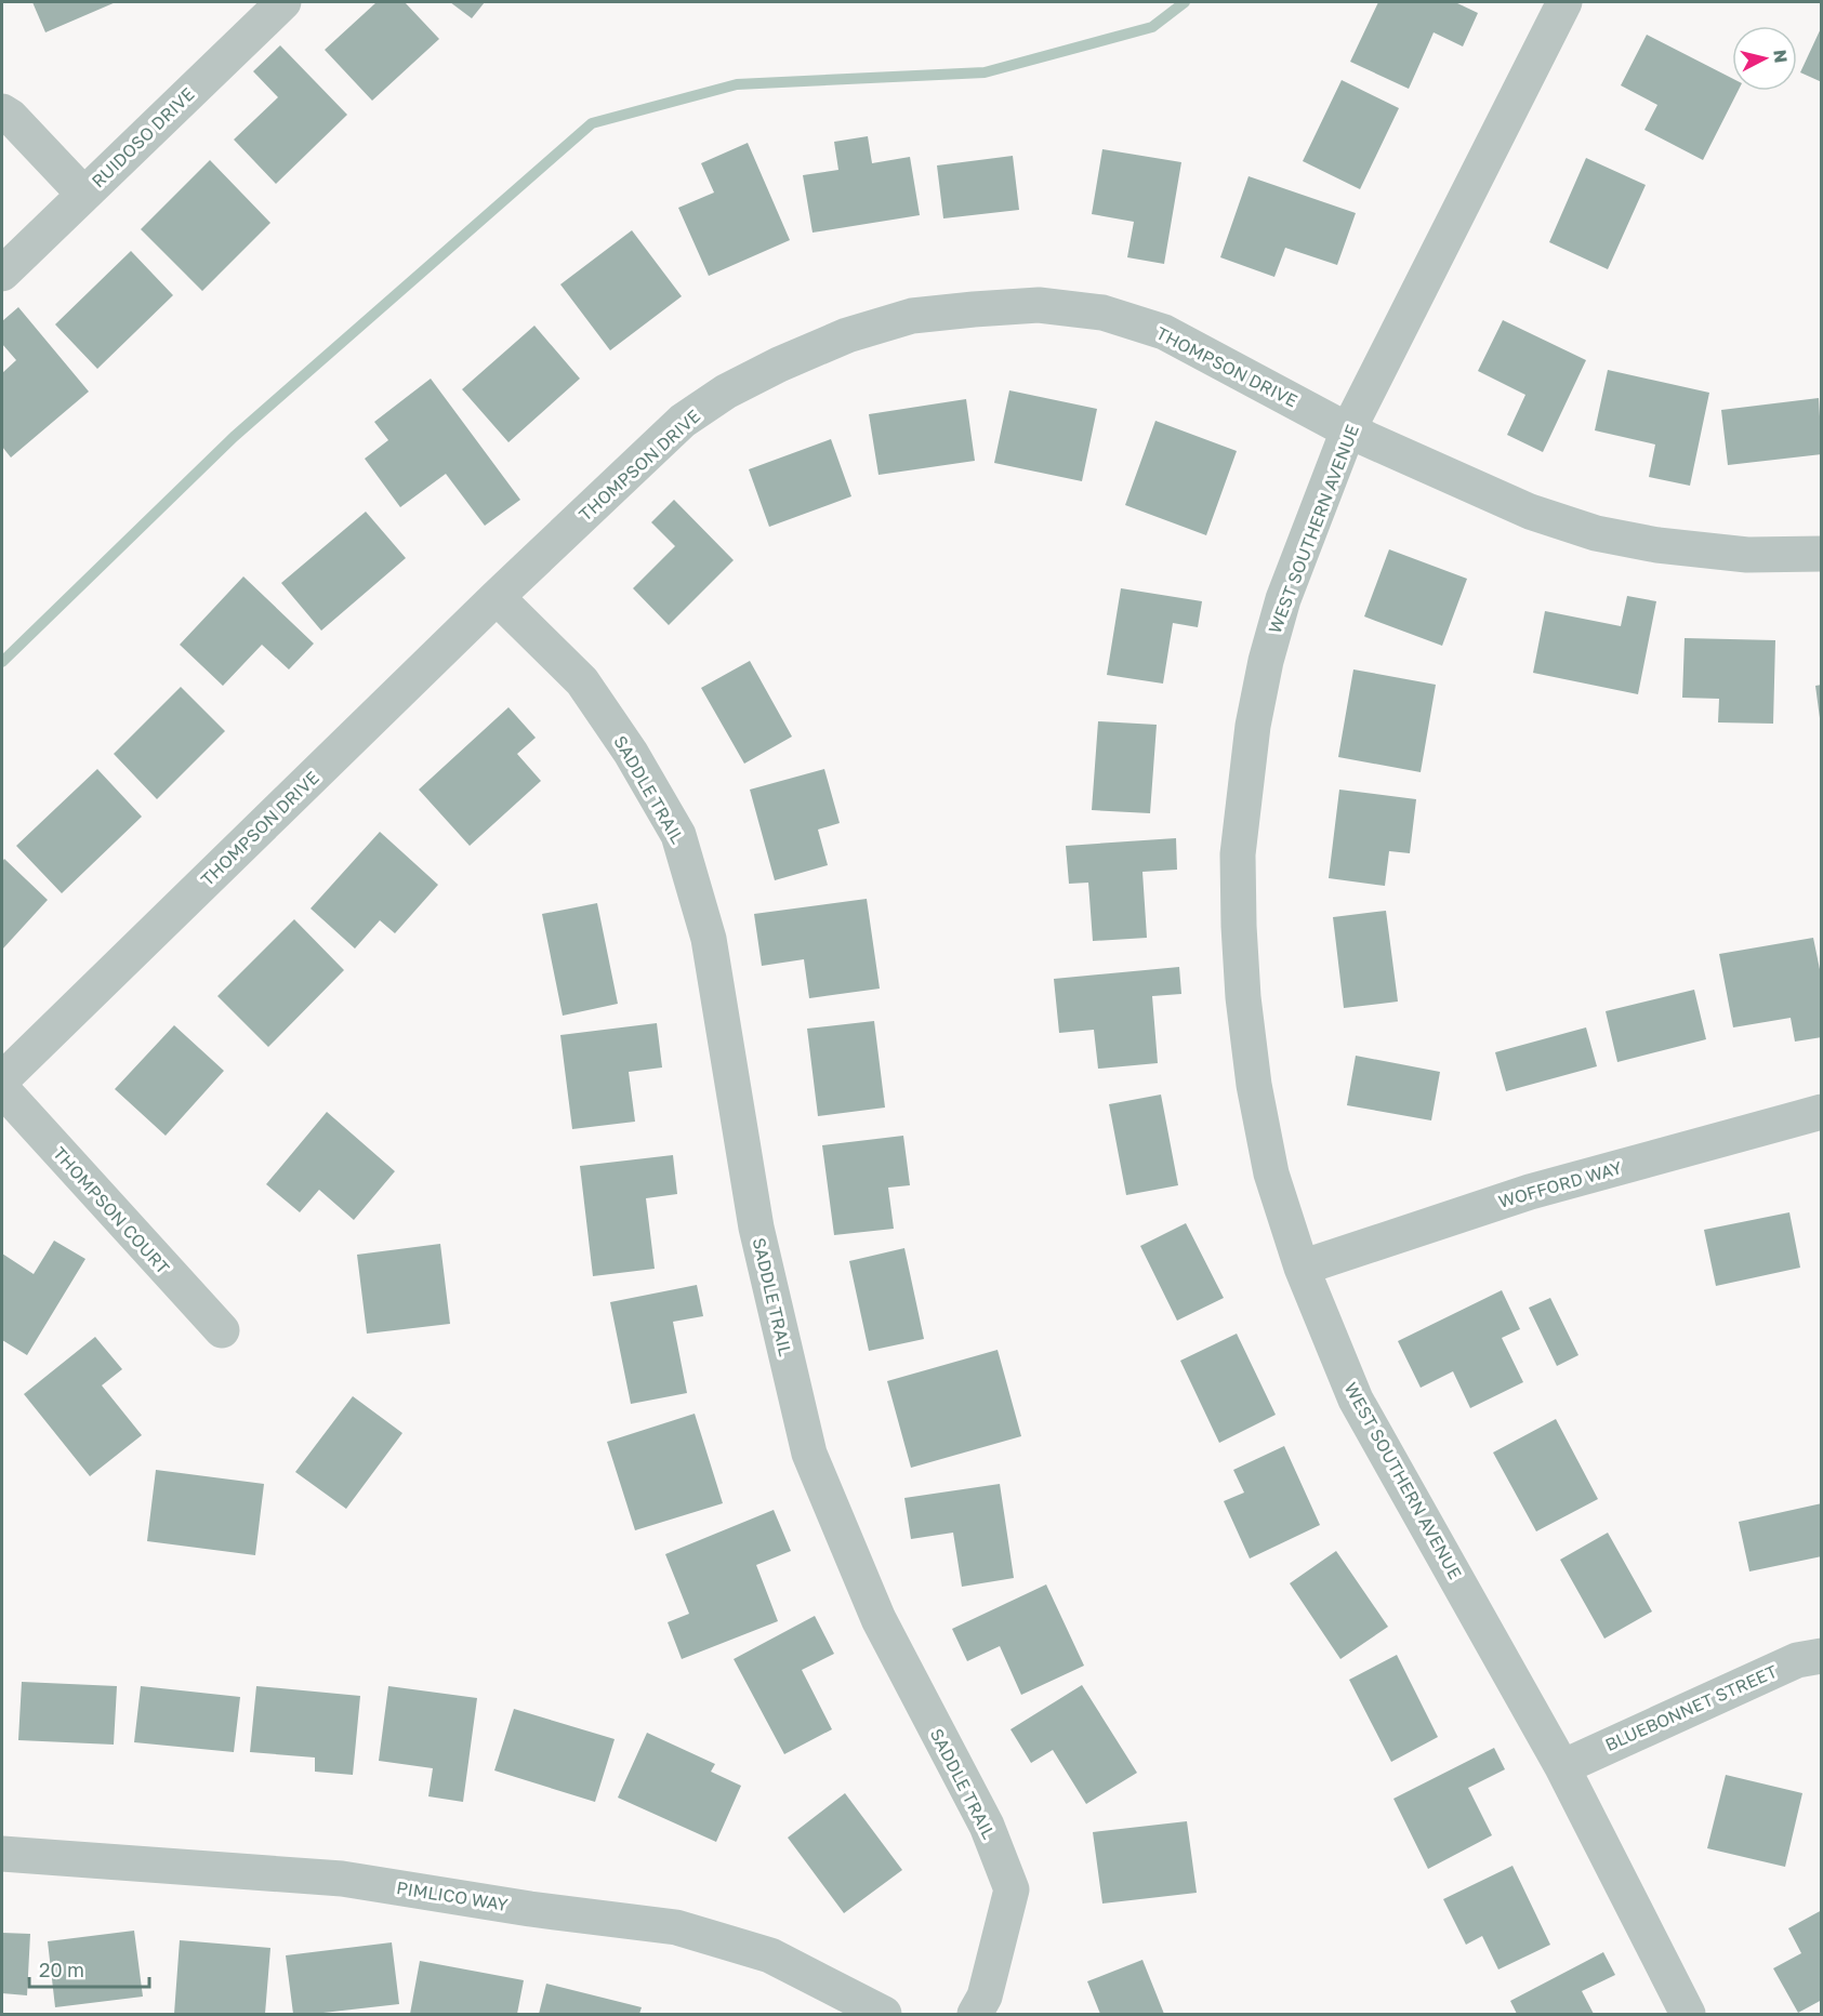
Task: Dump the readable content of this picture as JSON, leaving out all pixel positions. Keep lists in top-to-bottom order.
{
  "streets": {
    "street": [
      "RUIDOSO DRIVE",
      "THOMPSON DRIVE",
      "WEST SOUTHERN AVENUE",
      "SADDLE TRAIL",
      "WOFFORD WAY",
      "THOMPSON COURT",
      "BLUEBONNET STREET",
      "PIMLICO WAY"
    ]
  },
  "crossings": [
    ["THOMPSON DRIVE", "WEST SOUTHERN AVENUE"],
    ["THOMPSON DRIVE", "SADDLE TRAIL"],
    ["WEST SOUTHERN AVENUE", "WOFFORD WAY"],
    ["WEST SOUTHERN AVENUE", "BLUEBONNET STREET"]
  ],
  "scale_bar": "20 m",
  "north": "right"
}
